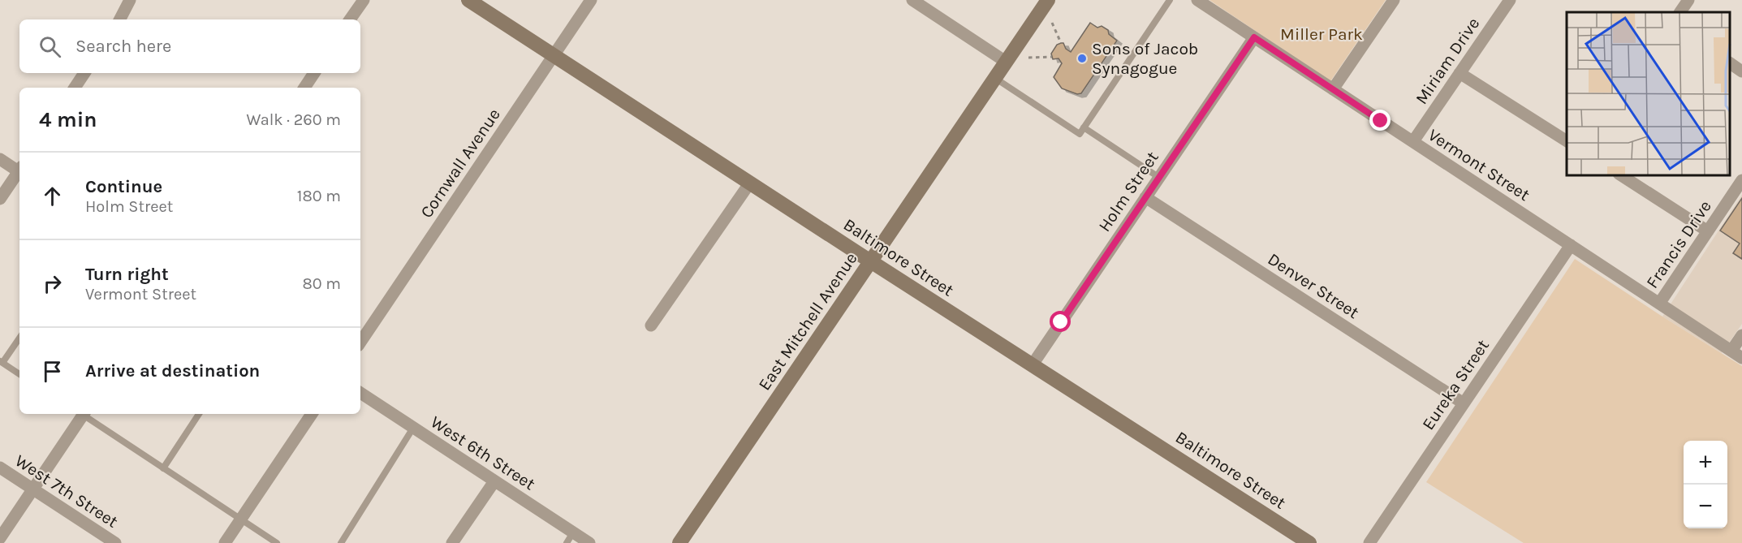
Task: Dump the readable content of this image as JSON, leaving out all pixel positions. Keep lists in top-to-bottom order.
{
  "streets": {
    "street": [
      "Miriam Drive",
      "Cornwall Avenue",
      "Vermont Street",
      "Holm Street",
      "Francis Drive",
      "Baltimore Street",
      "Denver Street",
      "East Mitchell Avenue",
      "Eureka Street",
      "West 6th Street",
      "West 7th Street"
    ]
  },
  "crossings": [
    ["Miriam Drive", "Vermont Street"],
    ["Cornwall Avenue", "Baltimore Street"],
    ["Vermont Street", "Holm Street"],
    ["Vermont Street", "Francis Drive"],
    ["Vermont Street", "Eureka Street"],
    ["Holm Street", "Baltimore Street"],
    ["Holm Street", "Denver Street"],
    ["Baltimore Street", "East Mitchell Avenue"],
    ["Denver Street", "Eureka Street"]
  ],
  "parks": ["Miller Park"],
  "places": ["Sons of Jacob Synagogue"],
  "page": {
    "search": "Search here",
    "heading": ["4 min", "Walk · 260 m"],
    "list": [
      ["Continue", "Holm Street", "180 m"],
      ["Turn right", "Vermont Street", "80 m"],
      "Arrive at destination"
    ],
    "map_buttons": ["+", "−"]
  }
}
